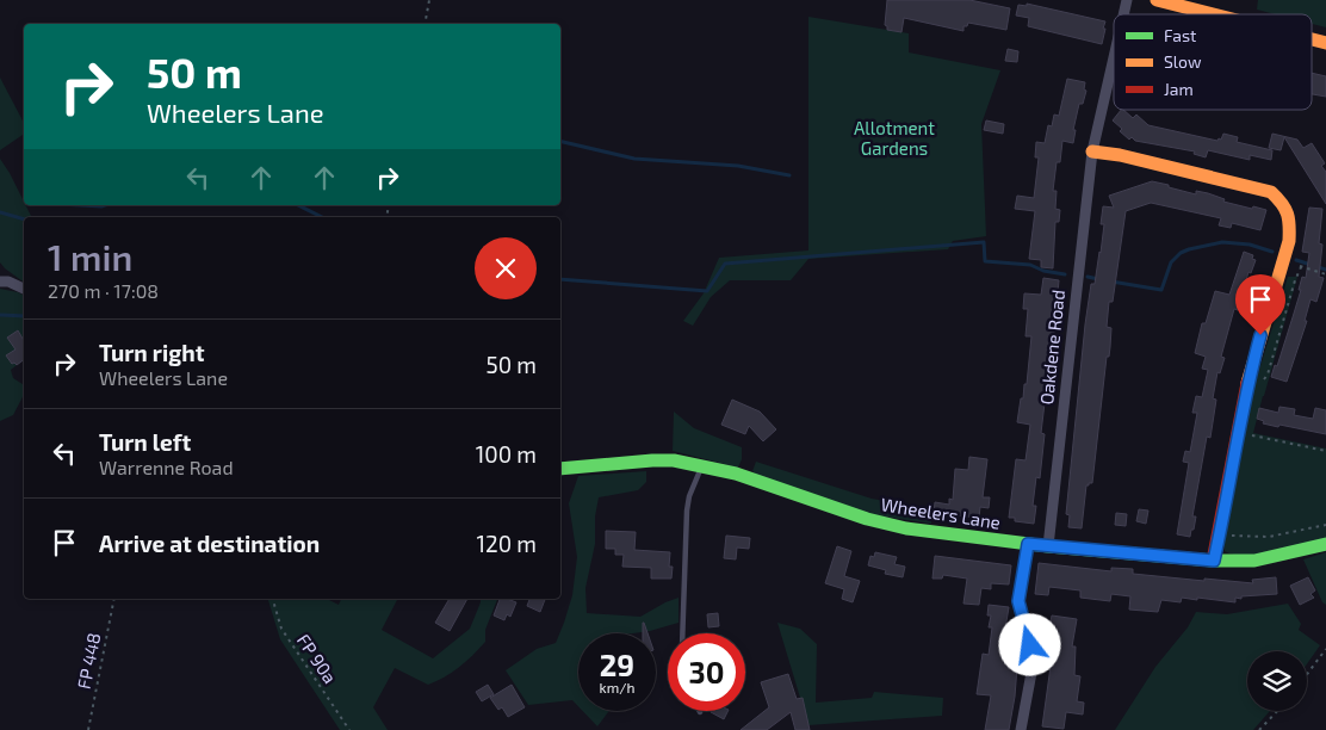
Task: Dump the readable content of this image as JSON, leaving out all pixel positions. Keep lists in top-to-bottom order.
{
  "streets": {
    "street": ["Oakdene Road", "Wheelers Lane"],
    "path": ["FP 90a", "FP 448"]
  },
  "crossings": [
    ["Oakdene Road", "Wheelers Lane"]
  ],
  "parks": ["Allotment Gardens"],
  "legend": ["Fast", "Slow", "Jam"],
  "page": {
    "turn": ["50 m", "Wheelers Lane"],
    "heading": ["1 min", "270 m · 17:08"],
    "list": [
      {
        "name": "Turn right",
        "note": "Wheelers Lane",
        "value": "50 m"
      },
      {
        "name": "Turn left",
        "note": "Warrenne Road",
        "value": "100 m"
      },
      {
        "name": "Arrive at destination",
        "value": "120 m"
      }
    ],
    "speed": "29 km/h",
    "limit": "30"
  }
}
